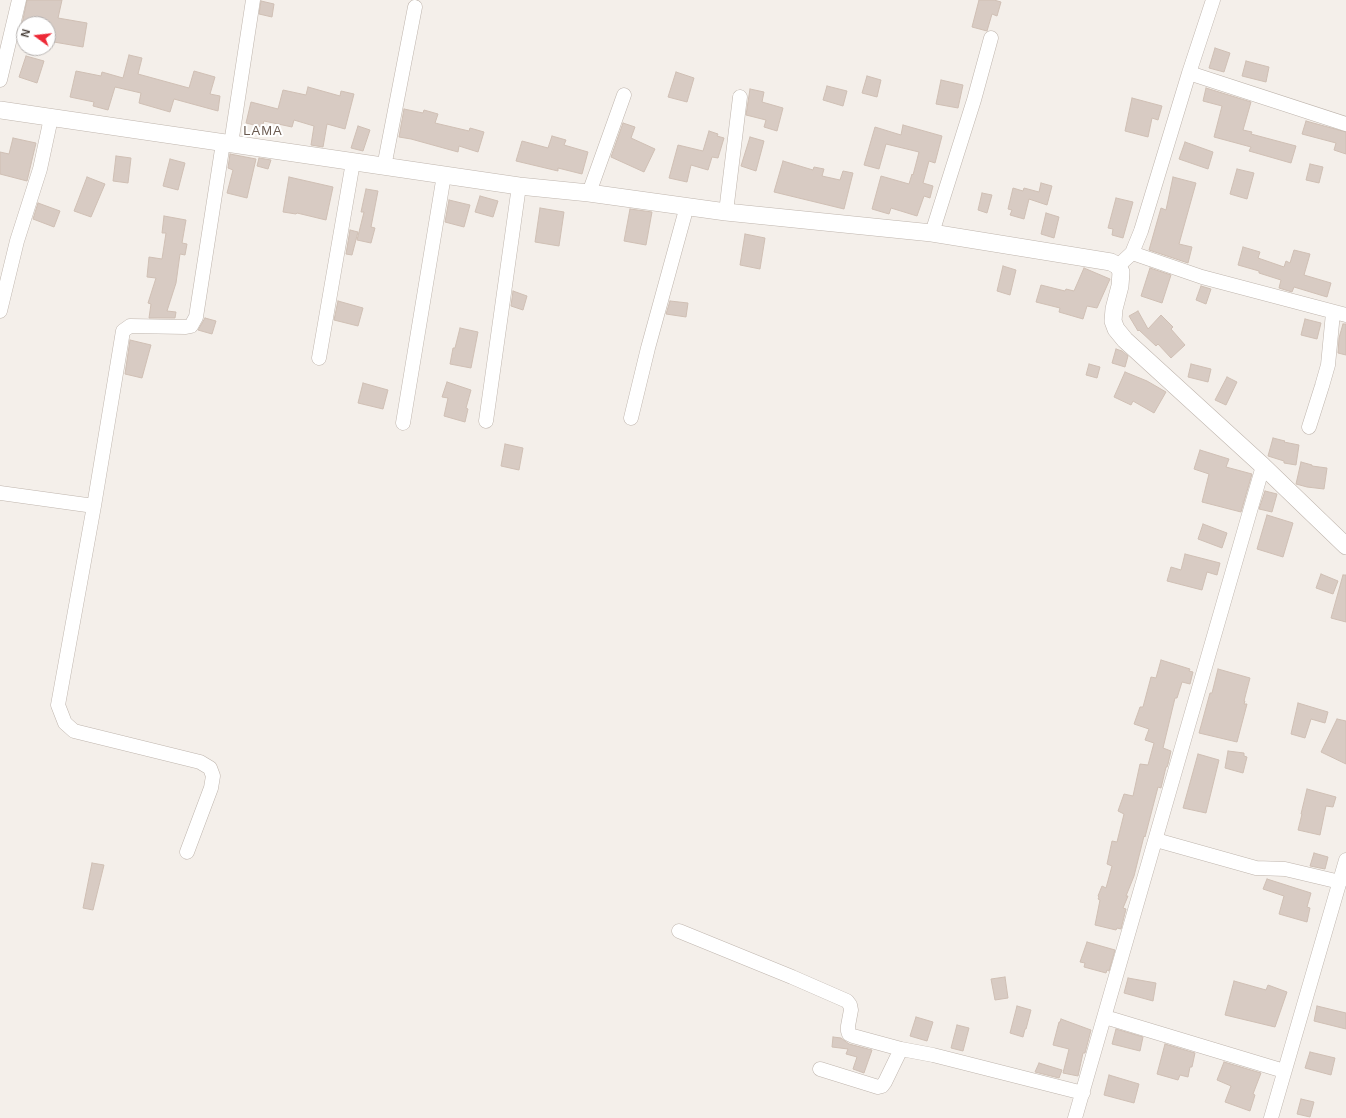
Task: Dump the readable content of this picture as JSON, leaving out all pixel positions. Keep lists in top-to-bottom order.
{
  "districts": ["LAMA"],
  "north": "left"
}
